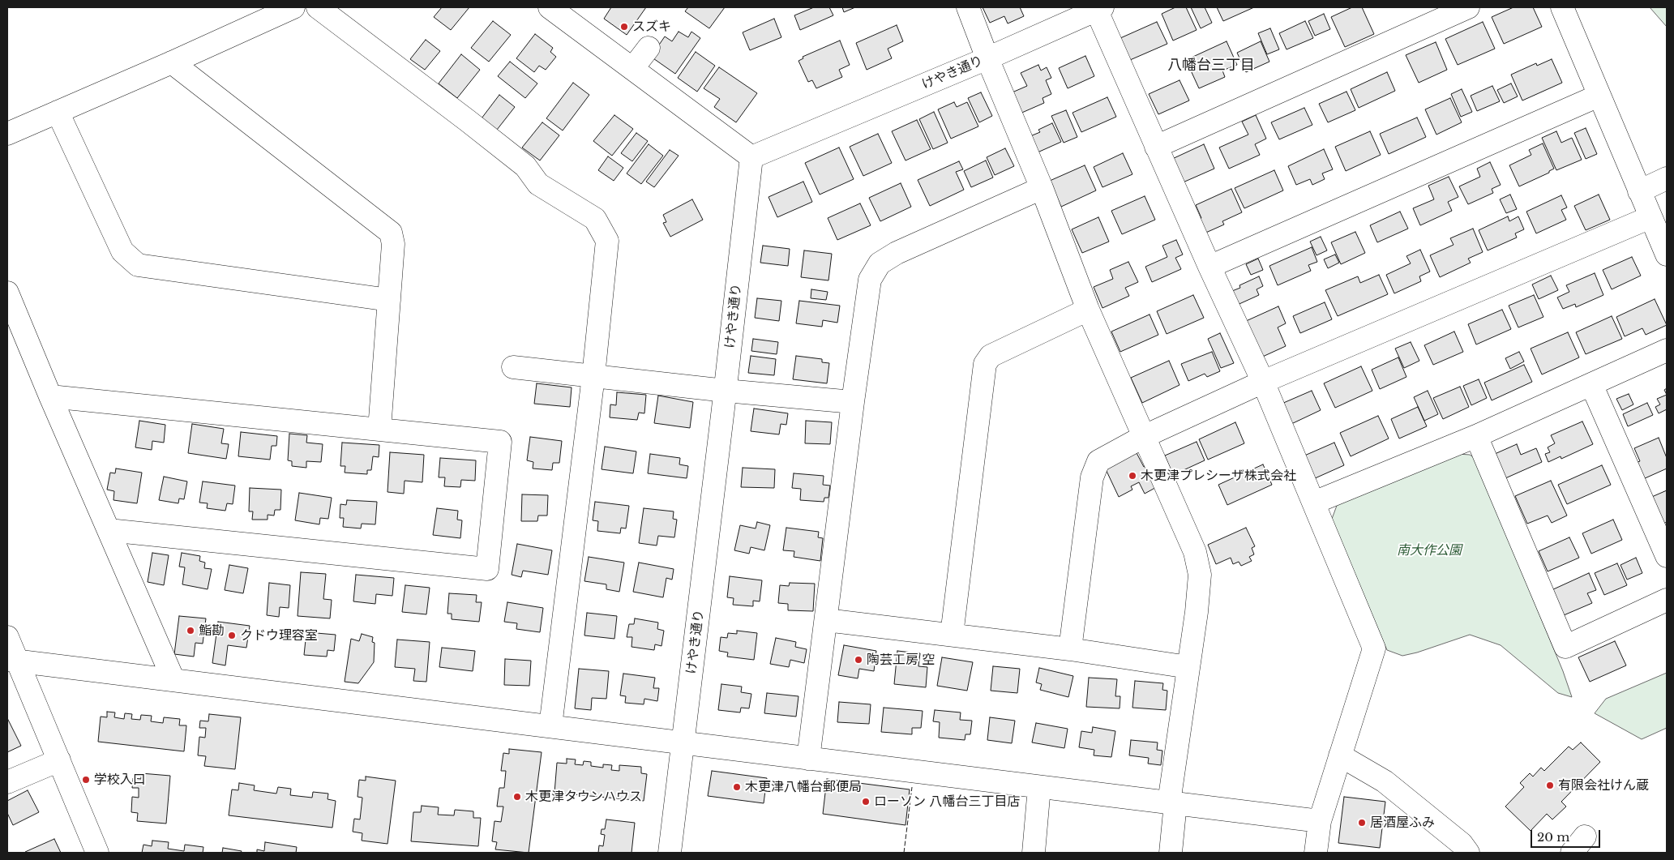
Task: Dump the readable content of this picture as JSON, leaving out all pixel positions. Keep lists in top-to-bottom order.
{
  "streets": {
    "street": ["けやき通り"]
  },
  "districts": ["八幡台三丁目"],
  "parks": ["南大作公園"],
  "places": [
    "スズキ",
    "木更津プレシーザ株式会社",
    "鮨勘",
    "クドウ理容室",
    "陶芸工房 空",
    "学校入口",
    "有限会社けん蔵",
    "木更津八幡台郵便局",
    "木更津タウンハウス",
    "ローソン 八幡台三丁目店",
    "居酒屋ふみ"
  ],
  "scale_bar": "20 m"
}
